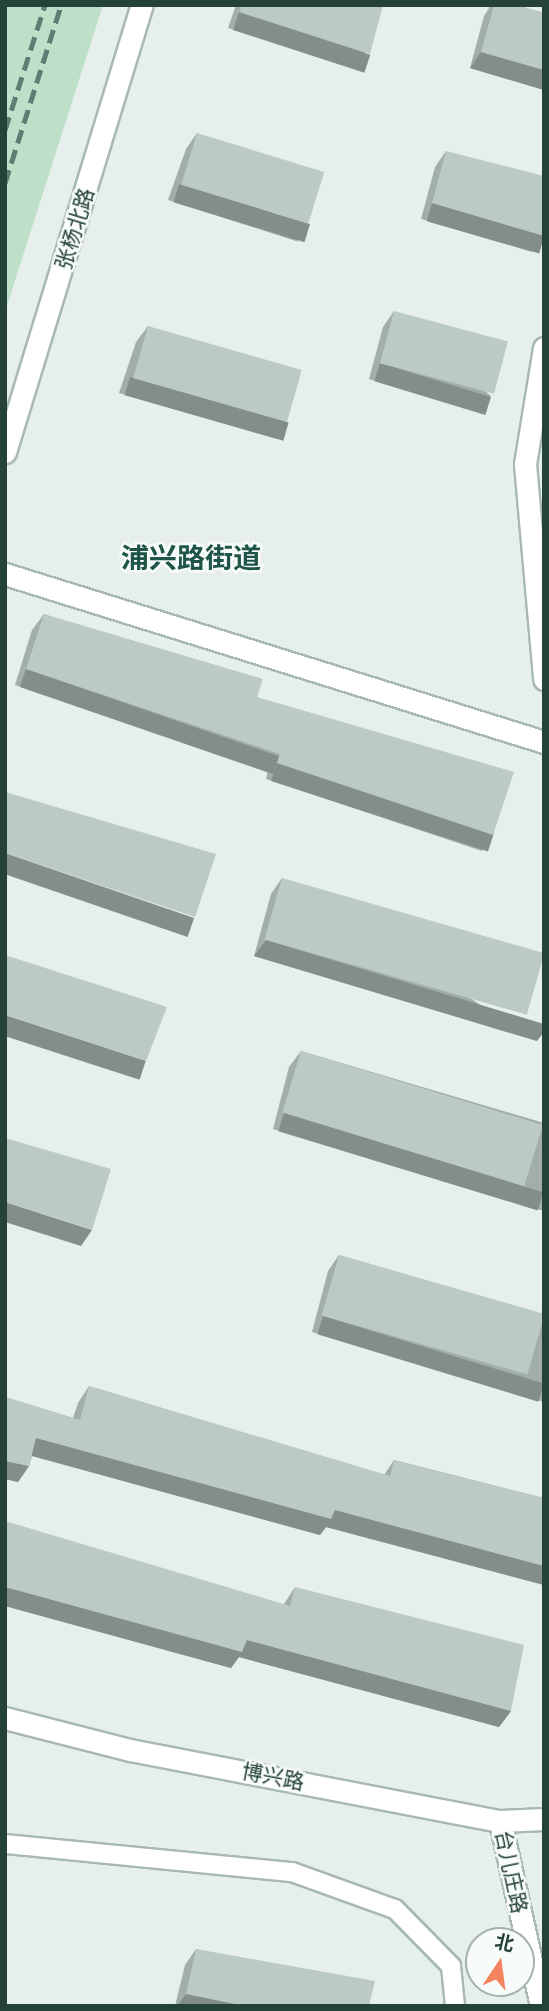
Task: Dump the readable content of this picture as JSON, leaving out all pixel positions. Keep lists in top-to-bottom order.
{
  "streets": {
    "street": ["张杨北路", "博兴路", "台儿庄路"]
  },
  "crossings": [
    ["博兴路", "台儿庄路"]
  ],
  "districts": ["浦兴路街道"],
  "north": "top"
}
